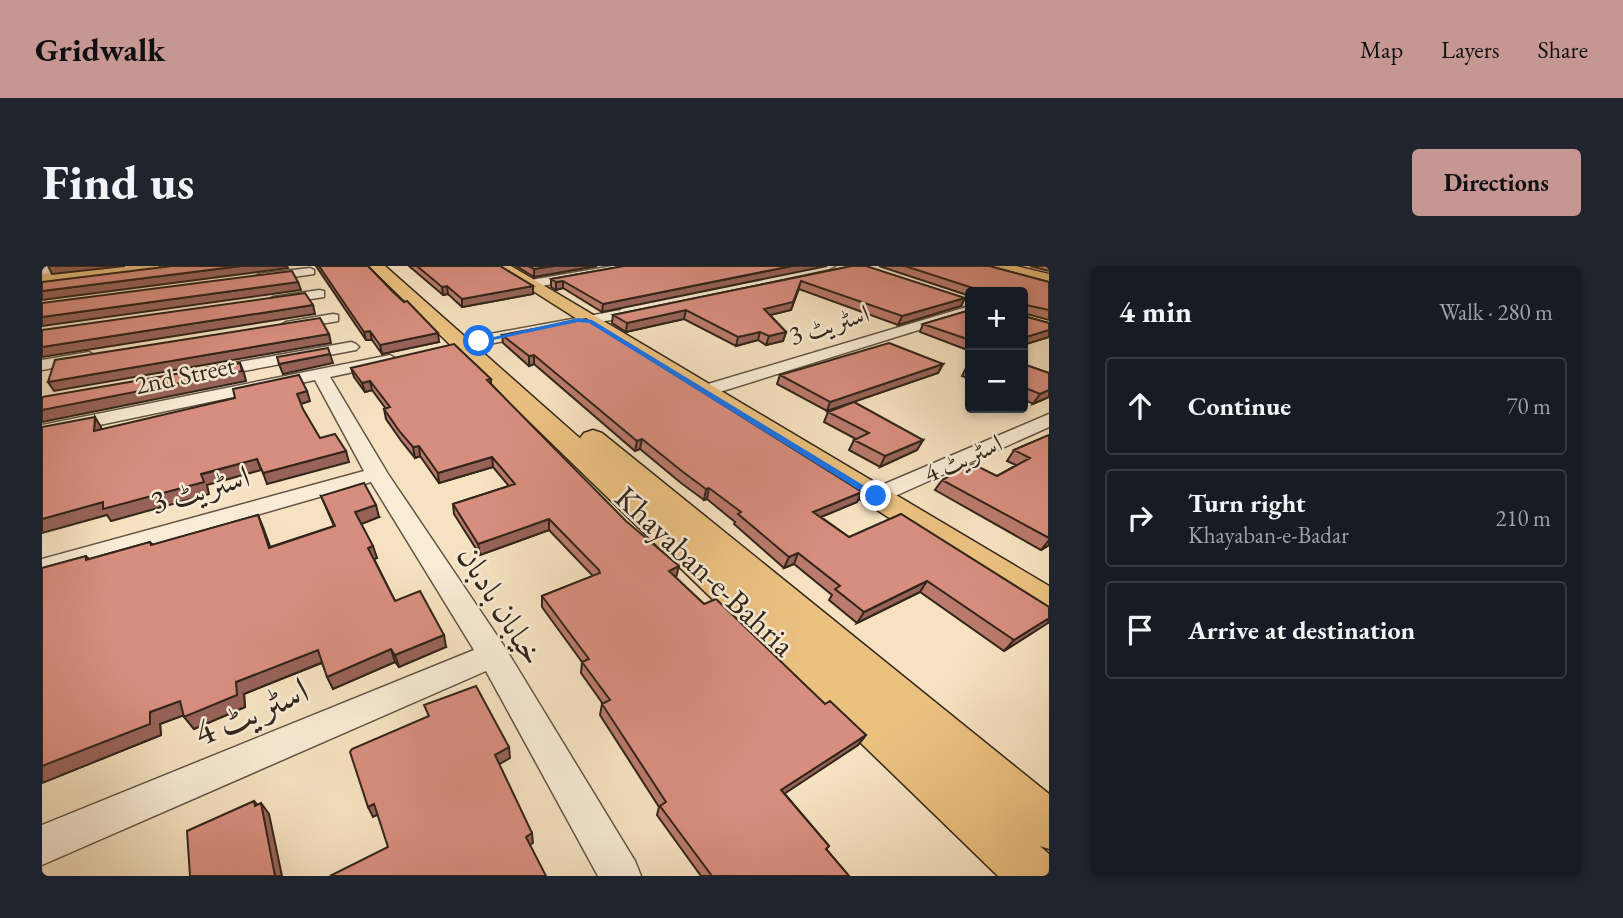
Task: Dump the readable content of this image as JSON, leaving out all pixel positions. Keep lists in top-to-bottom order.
{
  "streets": {
    "main road": ["Khayaban-e-Bahria"],
    "street": [
      "اسٹریٹ 3",
      "2nd Street",
      "اسٹریٹ 4",
      "خیابان بادبان"
    ]
  },
  "crossings": [
    ["اسٹریٹ 3", "خیابان بادبان"],
    ["2nd Street", "خیابان بادبان"],
    ["اسٹریٹ 4", "خیابان بادبان"]
  ],
  "page": {
    "header": "Gridwalk",
    "nav": ["Map", "Layers", "Share"],
    "buttons": "Directions",
    "title": "Find us",
    "heading": ["4 min", "Walk · 280 m"],
    "map_buttons": ["+", "−"],
    "list": [
      ["Continue", "70 m"],
      ["Turn right", "Khayaban-e-Badar", "210 m"],
      "Arrive at destination"
    ]
  }
}
